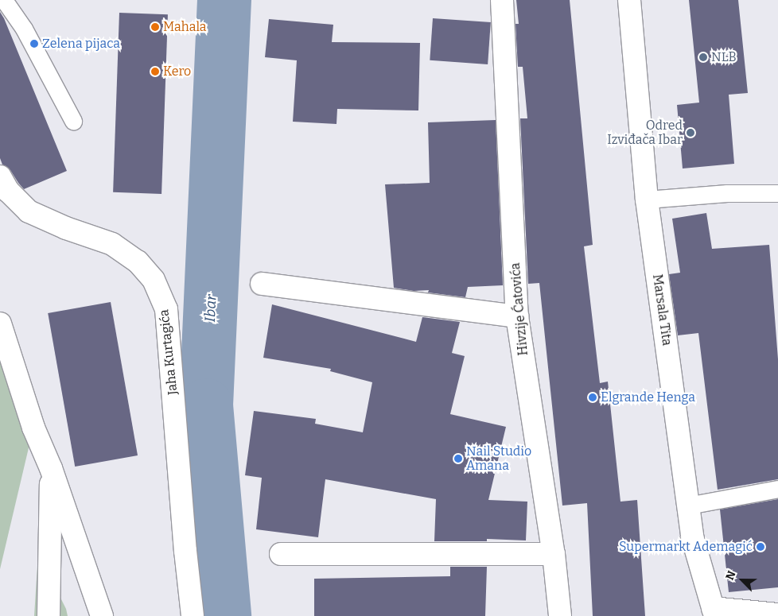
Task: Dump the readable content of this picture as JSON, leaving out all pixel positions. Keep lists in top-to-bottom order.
{
  "streets": {
    "street": ["Hivzije Ćatovića", "Marsala Tita", "Jaha Kurtagića"]
  },
  "water": ["Ibar"],
  "places": [
    "Mahala",
    "Zelena pijaca",
    "NLB",
    "Kero",
    "Odred Izviđača Ibar",
    "Elgrande Henga",
    "Nail Studio Amana",
    "Supermarkt Ademagić"
  ],
  "north": "top left"
}
